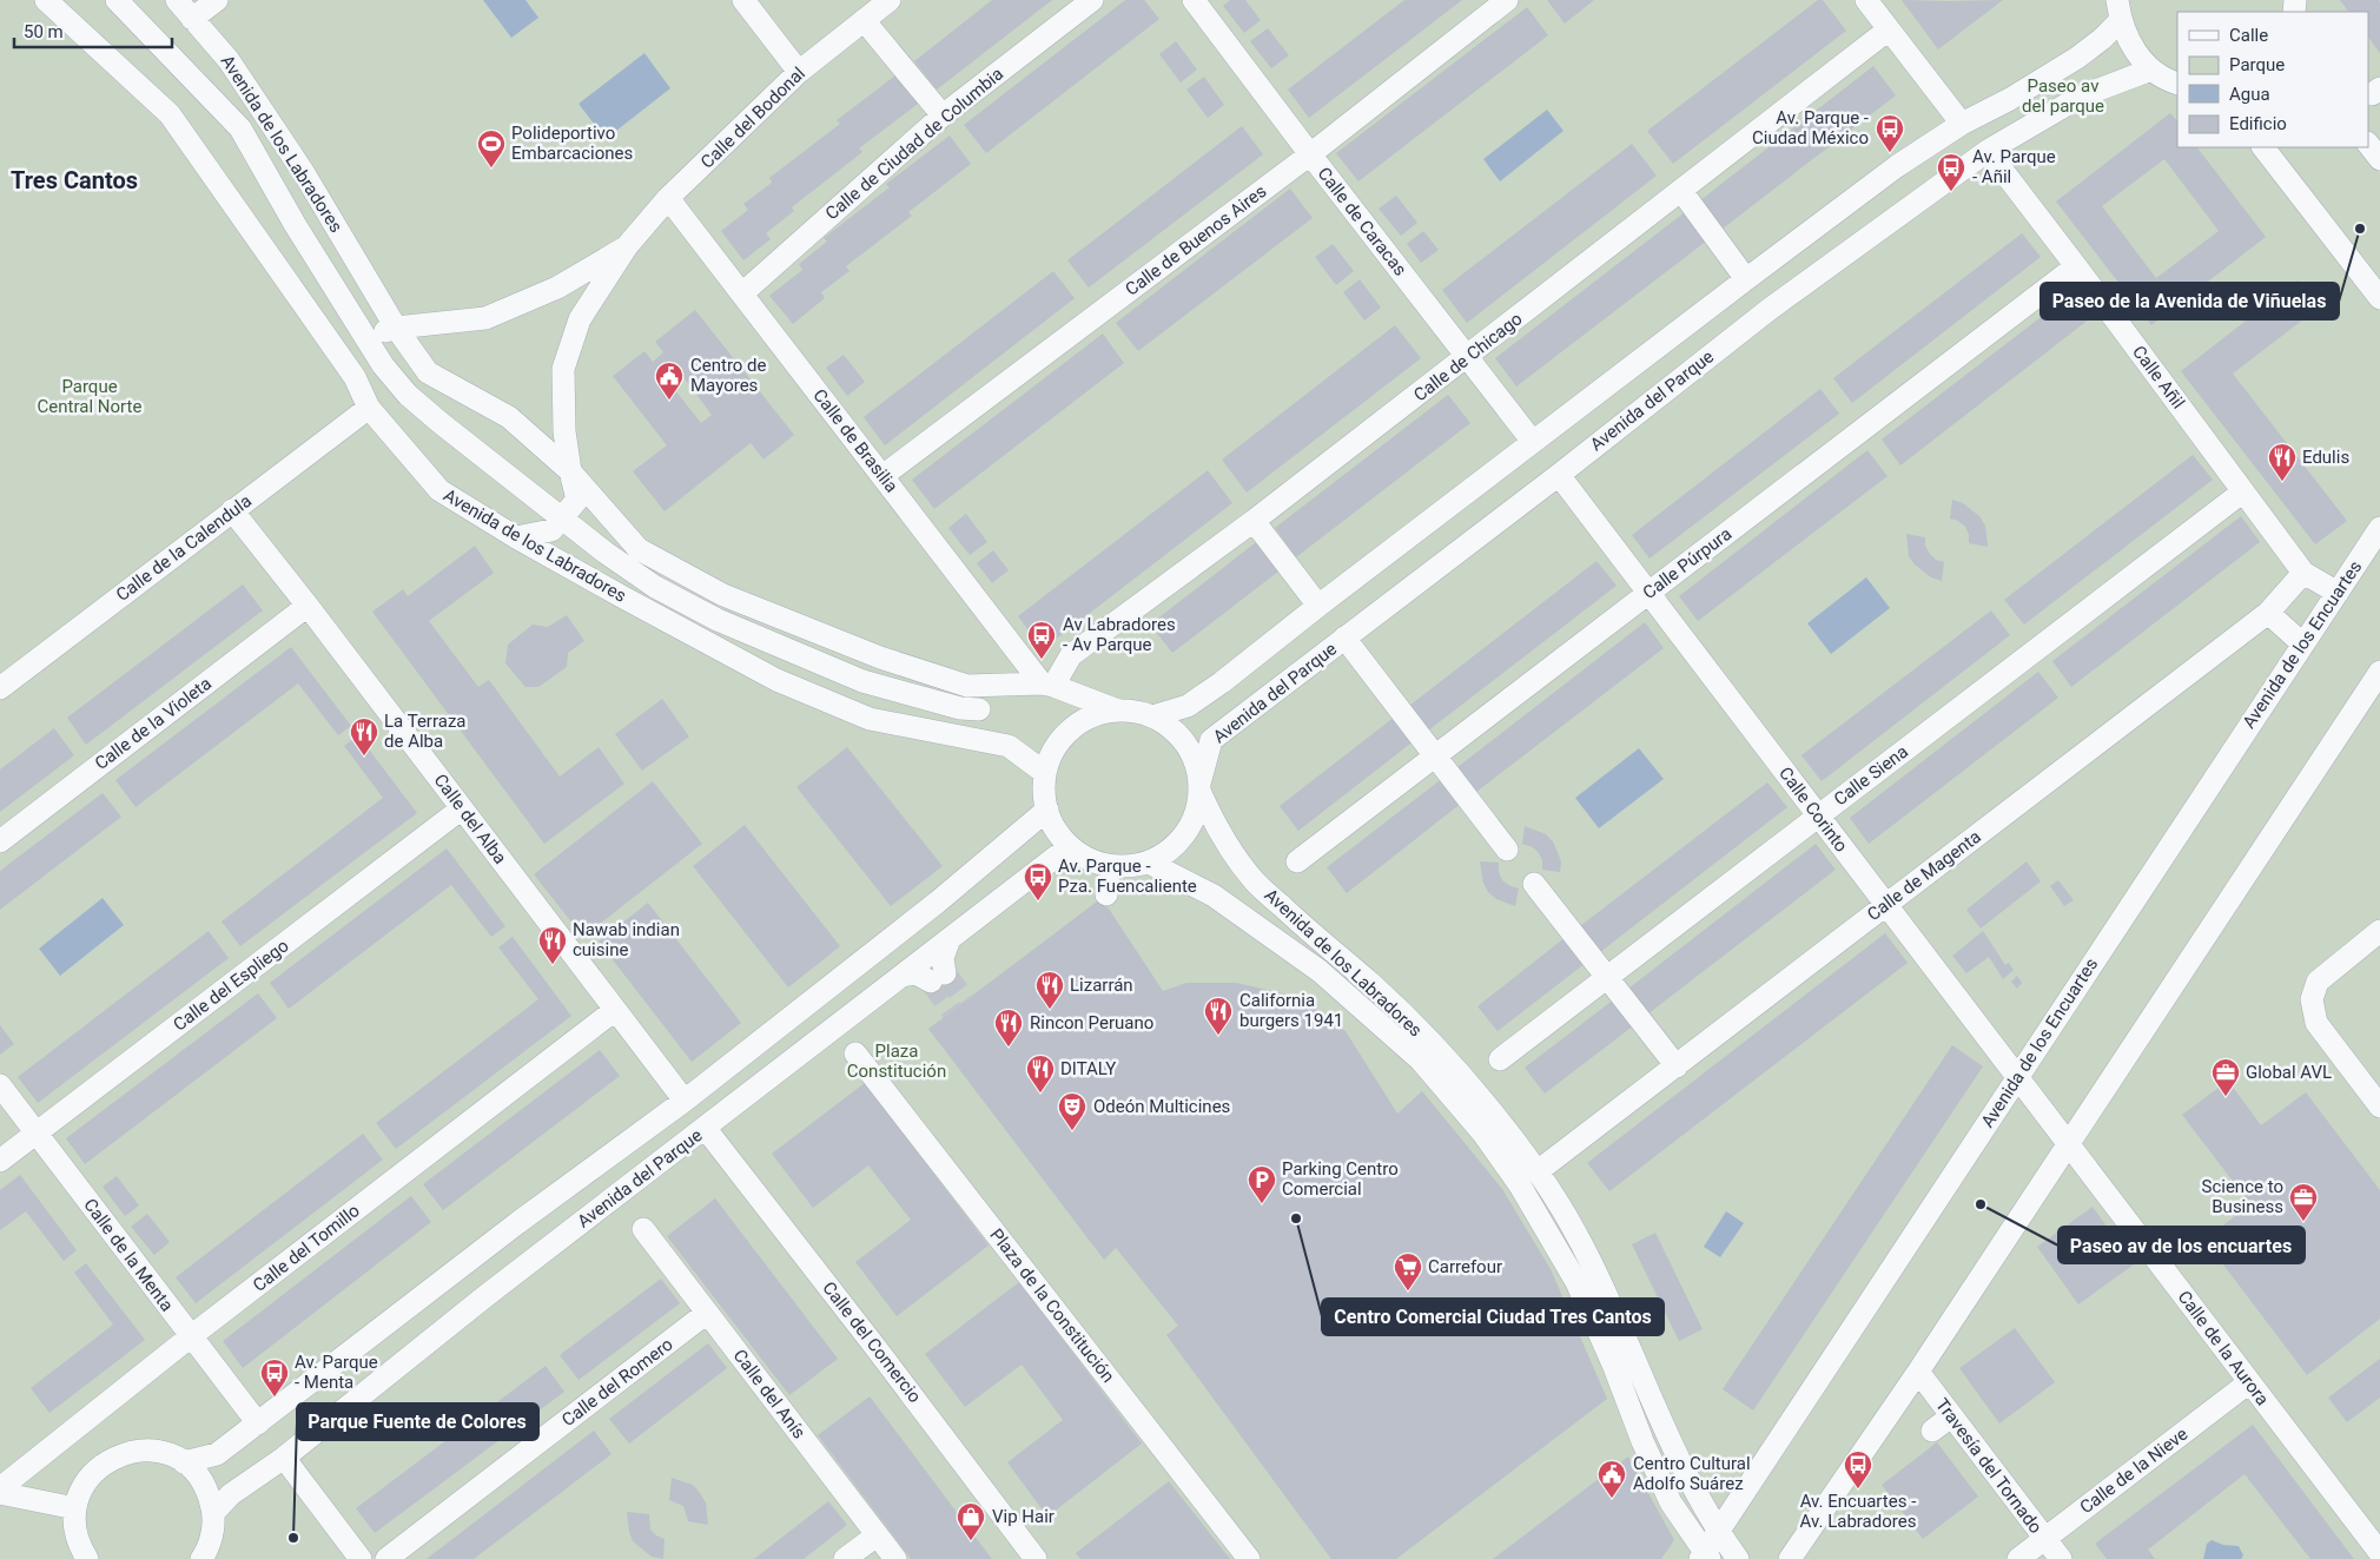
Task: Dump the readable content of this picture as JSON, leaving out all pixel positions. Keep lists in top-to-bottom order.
{
  "streets": {
    "street": [
      "Calle del Bodonal",
      "Avenida de los Labradores",
      "Calle de Ciudad de Columbia",
      "Calle de Caracas",
      "Calle de Buenos Aires",
      "Calle de Chicago",
      "Calle Añil",
      "Avenida del Parque",
      "Calle de Brasilia",
      "Calle de la Calendula",
      "Calle Púrpura",
      "Avenida de los Encuartes",
      "Calle de la Violeta",
      "Calle Siena",
      "Calle Corinto",
      "Calle del Alba",
      "Calle de Magenta",
      "Calle del Espliego",
      "Calle del Tomillo",
      "Calle de la Menta",
      "Plaza de la Constitución",
      "Calle del Comercio",
      "Calle de la Aurora",
      "Calle del Romero",
      "Calle del Anís",
      "Travesía del Tornado",
      "Calle de la Nieve"
    ]
  },
  "crossings": [
    ["Calle del Bodonal", "Avenida de los Labradores"],
    ["Calle del Bodonal", "Calle de Brasilia"],
    ["Avenida de los Labradores", "Calle de Chicago"],
    ["Avenida de los Labradores", "Avenida del Parque"],
    ["Avenida de los Labradores", "Calle de Brasilia"],
    ["Avenida de los Labradores", "Calle de la Calendula"],
    ["Avenida de los Labradores", "Avenida de los Encuartes"],
    ["Avenida de los Labradores", "Calle de Magenta"],
    ["Calle de Ciudad de Columbia", "Calle de Brasilia"],
    ["Calle de Caracas", "Calle de Buenos Aires"],
    ["Calle de Caracas", "Calle de Chicago"],
    ["Calle de Buenos Aires", "Calle de Brasilia"],
    ["Calle de Chicago", "Calle de Brasilia"],
    ["Calle Añil", "Avenida del Parque"],
    ["Calle Añil", "Calle Púrpura"],
    ["Calle Añil", "Avenida de los Encuartes"],
    ["Calle Añil", "Calle Siena"],
    ["Calle Añil", "Calle de Magenta"],
    ["Avenida del Parque", "Calle Corinto"],
    ["Avenida del Parque", "Calle del Alba"],
    ["Avenida del Parque", "Calle de la Menta"],
    ["Avenida del Parque", "Calle del Comercio"],
    ["Calle de la Calendula", "Calle del Alba"],
    ["Calle Púrpura", "Calle Corinto"],
    ["Avenida de los Encuartes", "Calle Corinto"],
    ["Calle de la Violeta", "Calle del Alba"],
    ["Calle Siena", "Calle Corinto"],
    ["Calle Corinto", "Calle de Magenta"],
    ["Calle Corinto", "Calle de la Aurora"],
    ["Calle del Alba", "Calle del Espliego"],
    ["Calle del Alba", "Calle del Tomillo"],
    ["Calle del Espliego", "Calle de la Menta"],
    ["Calle del Tomillo", "Calle de la Menta"],
    ["Calle de la Aurora", "Calle de la Nieve"],
    ["Calle del Romero", "Calle del Anís"],
    ["Travesía del Tornado", "Calle de la Nieve"]
  ],
  "districts": ["Tres Cantos"],
  "parks": ["Paseo av del parque", "Parque Central Norte", "Plaza Constitución"],
  "places": {
    "bus stop": [
      "Av. Parque - Ciudad México",
      "Av. Parque - Añil",
      "Av Labradores - Av Parque",
      "Av. Parque - Pza. Fuencaliente",
      "Av. Parque - Menta",
      "Av. Encuartes - Av. Labradores"
    ],
    "sports": ["Polideportivo Embarcaciones"],
    "other": [
      "Paseo de la Avenida de Viñuelas",
      "Paseo av de los encuartes",
      "Centro Comercial Ciudad Tres Cantos",
      "Parque Fuente de Colores"
    ],
    "public building": ["Centro de Mayores", "Centro Cultural Adolfo Suárez"],
    "restaurant": [
      "Edulis",
      "La Terraza de Alba",
      "Nawab indian cuisine",
      "Lizarrán",
      "California burgers 1941",
      "Rincon Peruano",
      "DITALY"
    ],
    "office": ["Global AVL", "Science to Business"],
    "theatre": ["Odeón Multicines"],
    "parking": ["Parking Centro Comercial"],
    "supermarket": ["Carrefour"],
    "shop": ["Vip Hair"]
  },
  "legend": [
    "Calle",
    "Parque",
    "Agua",
    "Edificio"
  ],
  "scale_bar": "50 m"
}
